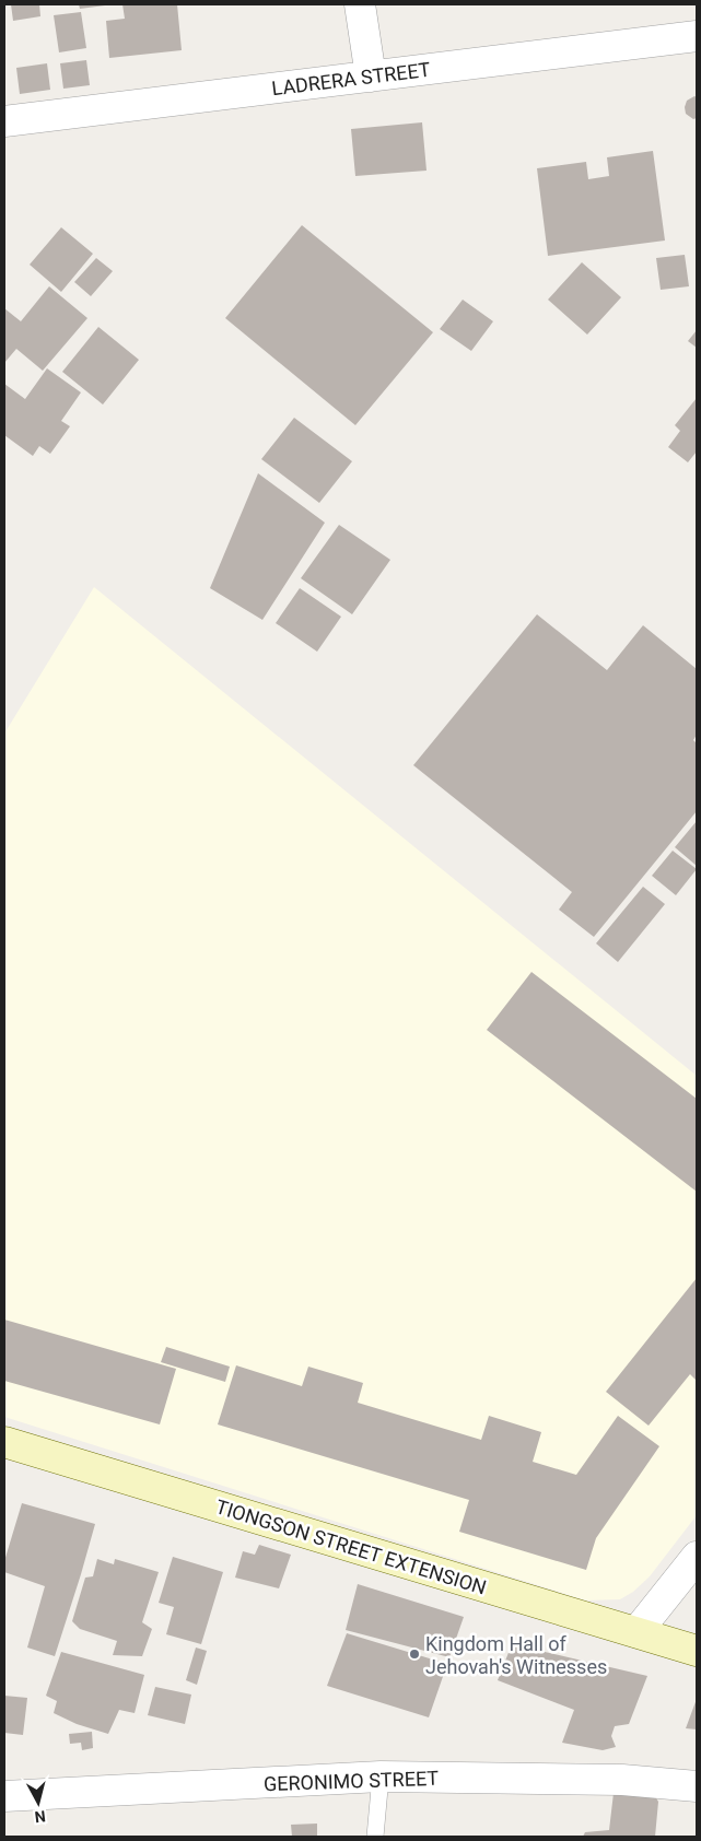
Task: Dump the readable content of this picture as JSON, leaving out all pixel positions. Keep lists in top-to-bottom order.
{
  "streets": {
    "street": ["LADRERA STREET", "TIONGSON STREET EXTENSION", "GERONIMO STREET"]
  },
  "places": ["Kingdom Hall of Jehovah's Witnesses"],
  "north": "bottom"
}
